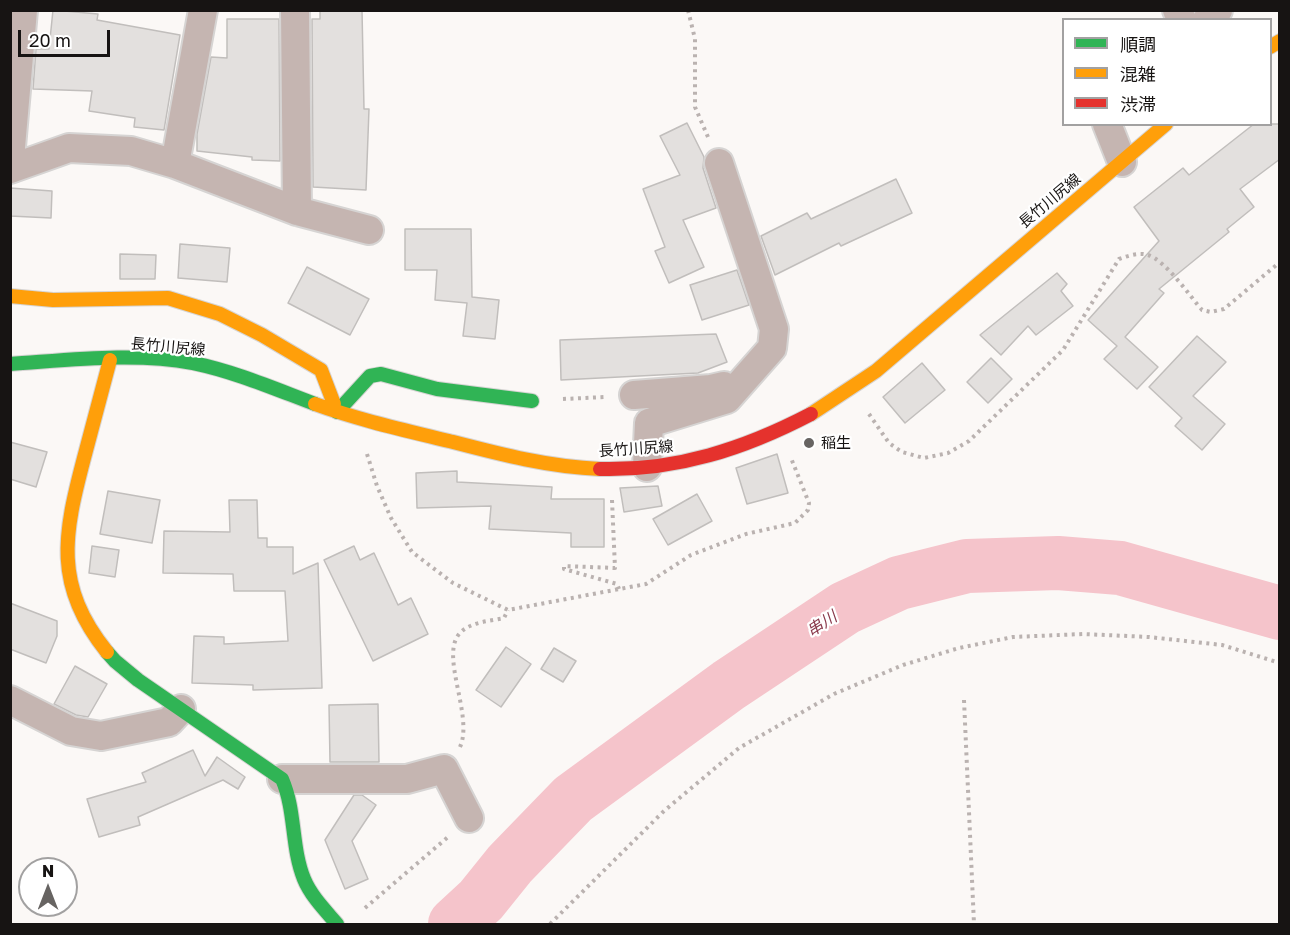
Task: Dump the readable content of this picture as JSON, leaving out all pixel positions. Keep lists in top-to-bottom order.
{
  "streets": {
    "main road": ["長竹川尻線"]
  },
  "water": ["串川"],
  "places": ["稲生"],
  "legend": ["順調", "混雑", "渋滞"],
  "scale_bar": "20 m",
  "north": "top"
}
